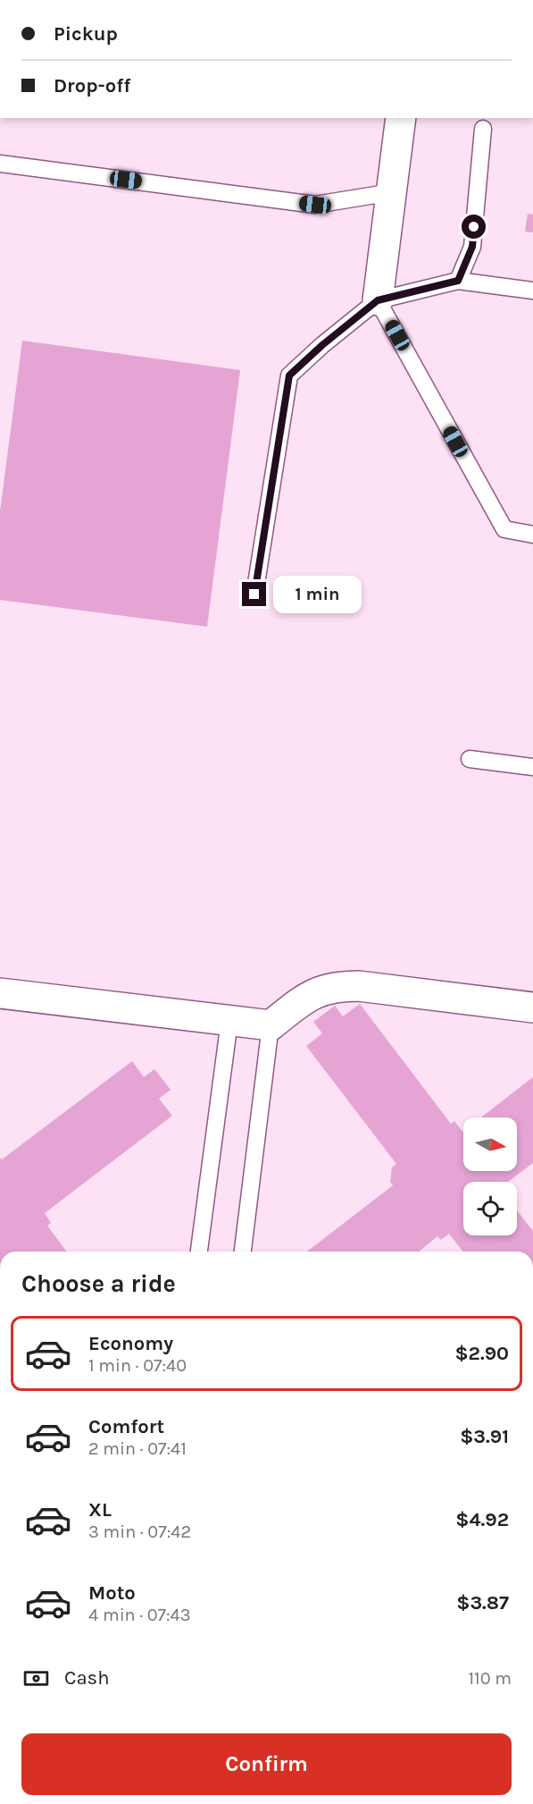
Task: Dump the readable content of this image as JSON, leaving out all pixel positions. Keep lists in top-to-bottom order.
{
  "north": "right",
  "page": {
    "banner": ["Pickup", "Drop-off"],
    "bubble": "1 min",
    "heading": "Choose a ride",
    "list": [
      {
        "name": "Economy",
        "note": "1 min · 07:40",
        "value": "$2.90"
      },
      {
        "name": "Comfort",
        "note": "2 min · 07:41",
        "value": "$3.91"
      },
      {
        "name": "XL",
        "note": "3 min · 07:42",
        "value": "$4.92"
      },
      {
        "name": "Moto",
        "note": "4 min · 07:43",
        "value": "$3.87"
      }
    ],
    "pay": ["Cash", "110 m"],
    "buttons": "Confirm"
  }
}
